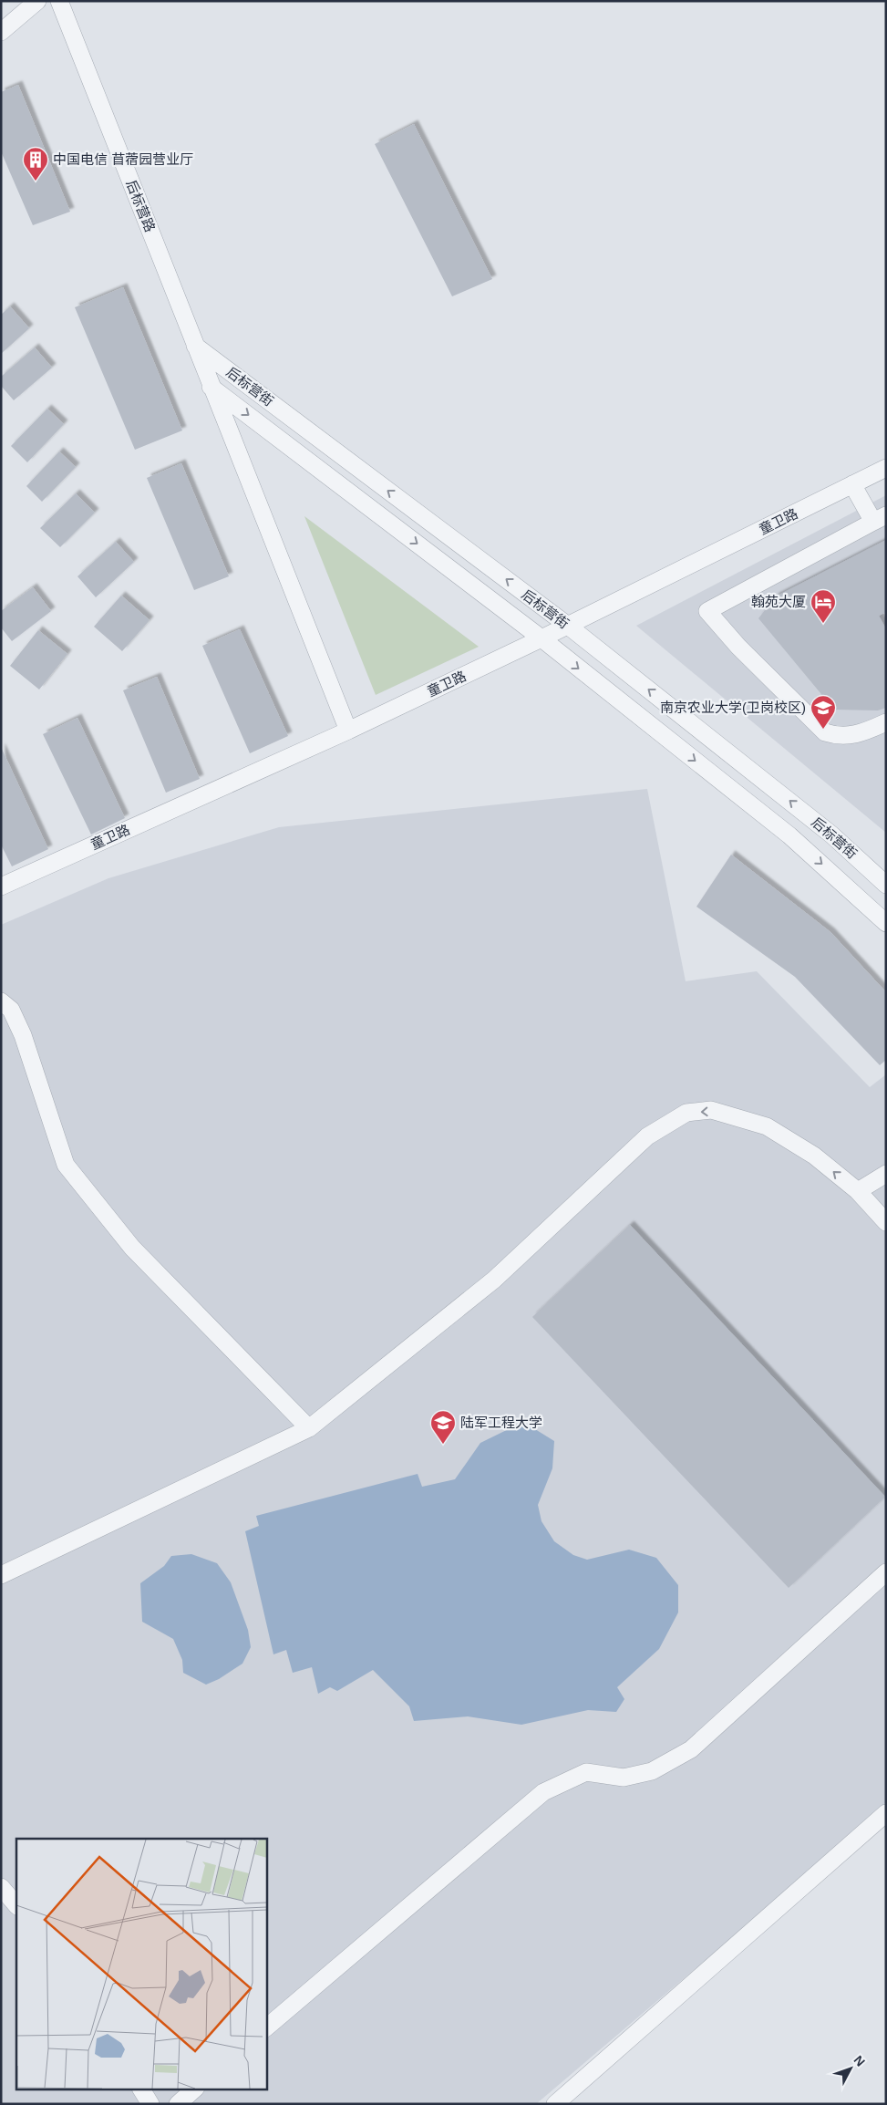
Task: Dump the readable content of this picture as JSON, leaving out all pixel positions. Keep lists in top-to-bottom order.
{
  "streets": {
    "street": ["后标营路", "后标营街", "童卫路"]
  },
  "crossings": [
    ["后标营路", "后标营街"],
    ["后标营路", "童卫路"],
    ["后标营街", "童卫路"]
  ],
  "places": {
    "building": ["中国电信 苜蓿园营业厅"],
    "hotel": ["翰苑大厦"],
    "school or university": ["南京农业大学(卫岗校区)", "陆军工程大学"]
  },
  "north": "top right"
}
